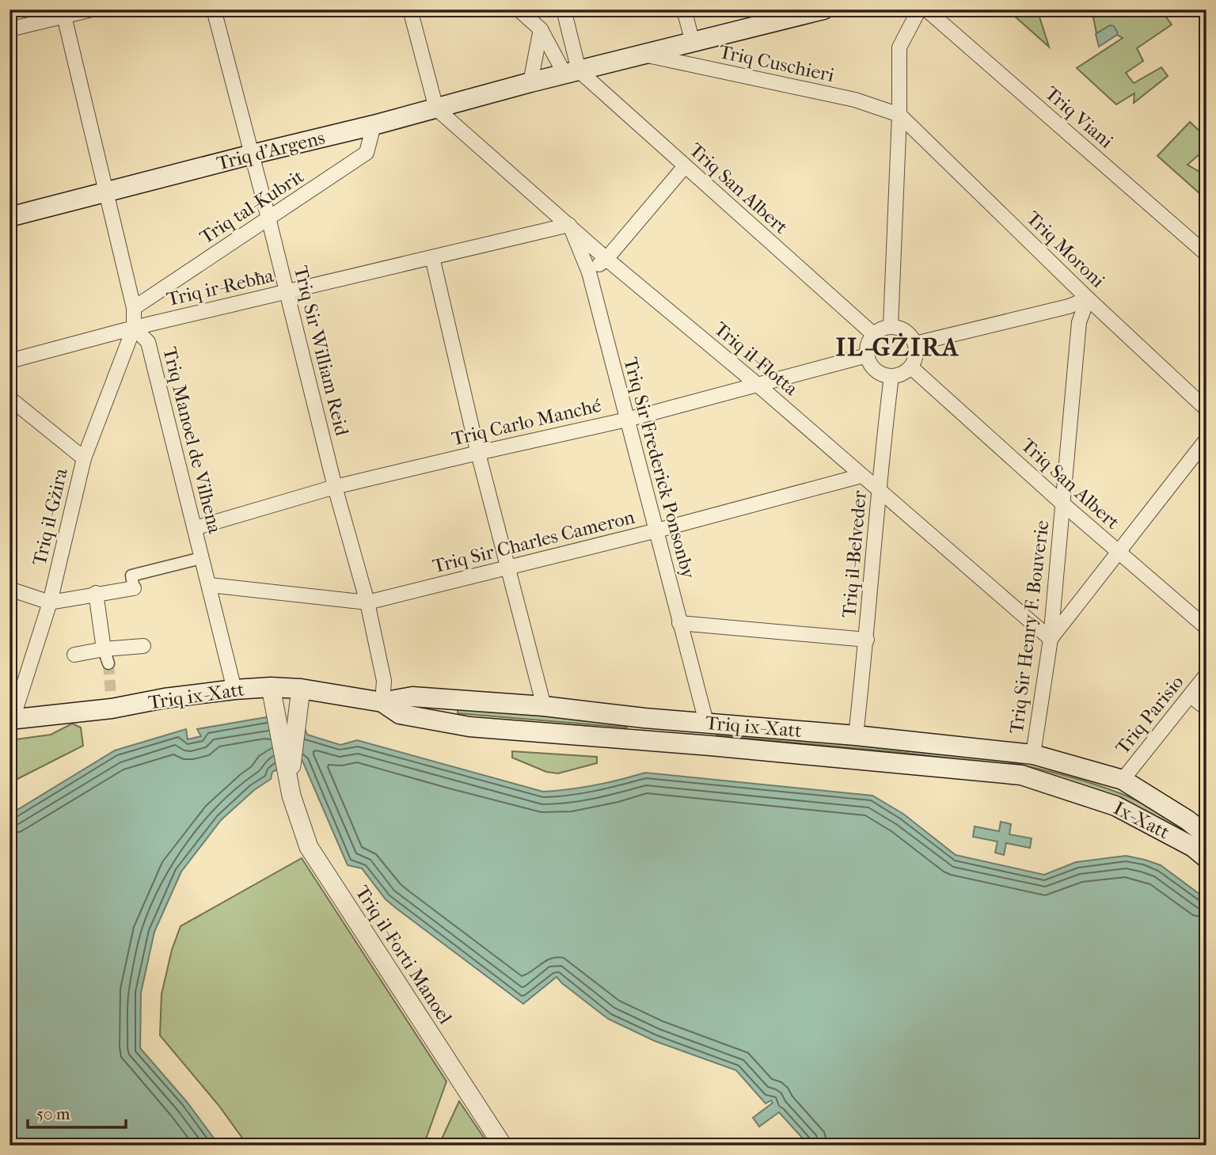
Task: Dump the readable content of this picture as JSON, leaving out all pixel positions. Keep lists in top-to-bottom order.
{
  "streets": {
    "main road": ["Triq d'Argens", "Triq ix-Xatt", "Ix-Xatt"],
    "street": [
      "Triq Cuschieri",
      "Triq Viani",
      "Triq San Albert",
      "Triq tal-Kubrit",
      "Triq Moroni",
      "Triq ir-Rebħa",
      "Triq Sir William Reid",
      "Triq il-Flotta",
      "Triq Carlo Manché",
      "Triq Manoel de Vilhena",
      "Triq Sir Frederick Ponsonby",
      "Triq il-Gżira",
      "Triq Sir Charles Cameron",
      "Triq il-Belveder",
      "Triq Sir Henry F. Bouverie",
      "Triq Parisio",
      "Triq il-Forti Manoel"
    ]
  },
  "crossings": [
    ["Triq Cuschieri", "Triq d'Argens"],
    ["Triq Cuschieri", "Triq Moroni"],
    ["Triq d'Argens", "Triq San Albert"],
    ["Triq d'Argens", "Triq tal-Kubrit"],
    ["Triq d'Argens", "Triq Sir William Reid"],
    ["Triq d'Argens", "Triq il-Flotta"],
    ["Triq San Albert", "Triq Carlo Manché"],
    ["Triq San Albert", "Triq il-Belveder"],
    ["Triq San Albert", "Triq Sir Henry F. Bouverie"],
    ["Triq tal-Kubrit", "Triq Sir William Reid"],
    ["Triq Moroni", "Triq Sir Henry F. Bouverie"],
    ["Triq ir-Rebħa", "Triq Sir William Reid"],
    ["Triq ir-Rebħa", "Triq il-Flotta"],
    ["Triq ir-Rebħa", "Triq Manoel de Vilhena"],
    ["Triq ir-Rebħa", "Triq Sir Frederick Ponsonby"],
    ["Triq ir-Rebħa", "Triq il-Gżira"],
    ["Triq Sir William Reid", "Triq Carlo Manché"],
    ["Triq Sir William Reid", "Triq Sir Charles Cameron"],
    ["Triq Sir William Reid", "Triq ix-Xatt"],
    ["Triq il-Flotta", "Triq Carlo Manché"],
    ["Triq il-Flotta", "Triq Sir Frederick Ponsonby"],
    ["Triq il-Flotta", "Triq Sir Charles Cameron"],
    ["Triq il-Flotta", "Triq il-Belveder"],
    ["Triq il-Flotta", "Triq Sir Henry F. Bouverie"],
    ["Triq Carlo Manché", "Triq Manoel de Vilhena"],
    ["Triq Carlo Manché", "Triq Sir Frederick Ponsonby"],
    ["Triq Carlo Manché", "Triq il-Belveder"],
    ["Triq Manoel de Vilhena", "Triq il-Gżira"],
    ["Triq Manoel de Vilhena", "Triq Sir Charles Cameron"],
    ["Triq Manoel de Vilhena", "Triq ix-Xatt"],
    ["Triq Sir Frederick Ponsonby", "Triq Sir Charles Cameron"],
    ["Triq Sir Frederick Ponsonby", "Triq ix-Xatt"],
    ["Triq il-Gżira", "Triq ix-Xatt"],
    ["Triq il-Belveder", "Triq ix-Xatt"],
    ["Triq Sir Henry F. Bouverie", "Triq ix-Xatt"],
    ["Triq ix-Xatt", "Triq Parisio"],
    ["Triq ix-Xatt", "Ix-Xatt"],
    ["Triq ix-Xatt", "Triq il-Forti Manoel"],
    ["Triq Parisio", "Ix-Xatt"]
  ],
  "districts": ["IL-GŻIRA"],
  "scale_bar": "50 m"
}
